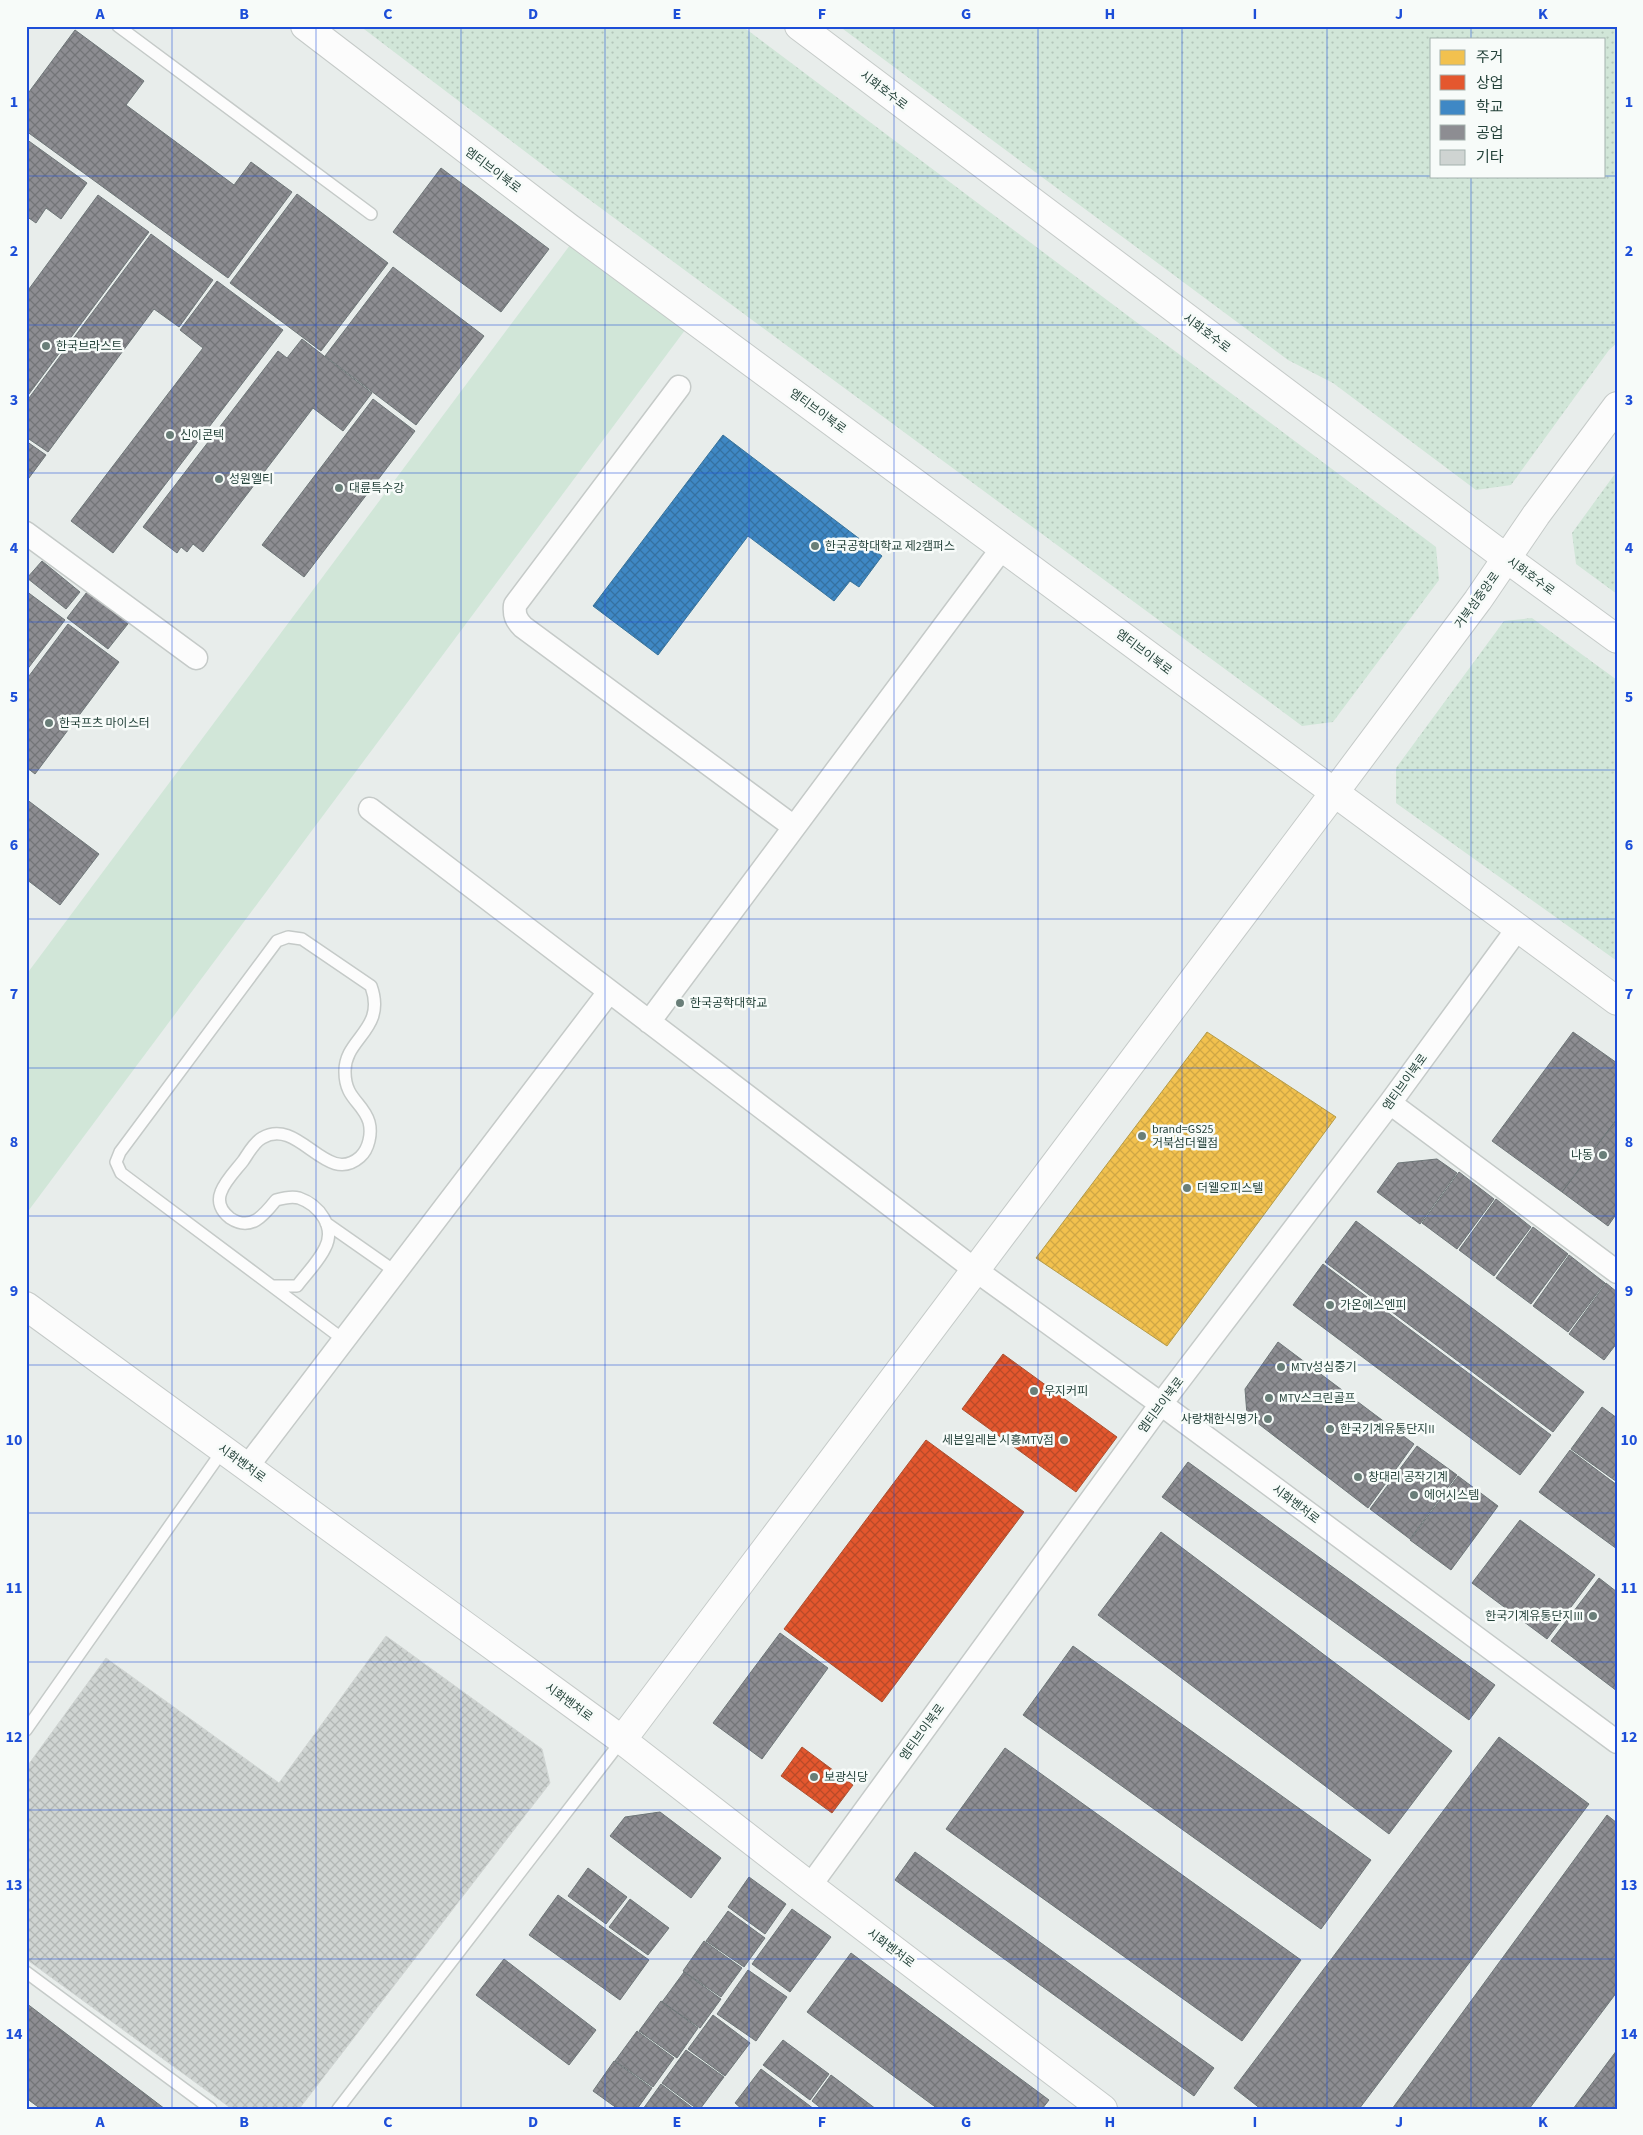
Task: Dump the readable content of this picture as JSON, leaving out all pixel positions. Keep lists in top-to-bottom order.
{
  "streets": {
    "street": [
      "시화호수로",
      "엠티브이북로",
      "거북섬중앙로",
      "시화벤처로"
    ]
  },
  "crossings": [
    ["시화호수로", "거북섬중앙로"],
    ["엠티브이북로", "거북섬중앙로"],
    ["엠티브이북로", "시화벤처로"]
  ],
  "places": [
    "한국브라스트",
    "신이콘텍",
    "성원엘티",
    "대륜특수강",
    "한국공학대학교 제2캠퍼스",
    "한국프츠 마이스터",
    "한국공학대학교",
    "brand=GS25 거북섬더웰점",
    "나동",
    "더웰오피스텔",
    "가온에스엔피",
    "MTV성심중기",
    "우지커피",
    "MTV스크린골프",
    "사랑채한식명가",
    "한국기계유통단지II",
    "세븐일레븐 시흥MTV점",
    "창대리 공작기계",
    "에어시스템",
    "한국기계유통단지III",
    "보광식당"
  ],
  "legend": [
    "주거",
    "상업",
    "학교",
    "공업",
    "기타"
  ],
  "grid": {
    "columns": [
      "A",
      "B",
      "C",
      "D",
      "E",
      "F",
      "G",
      "H",
      "I",
      "J",
      "K"
    ],
    "rows": [
      "1",
      "2",
      "3",
      "4",
      "5",
      "6",
      "7",
      "8",
      "9",
      "10",
      "11",
      "12",
      "13",
      "14"
    ]
  }
}
